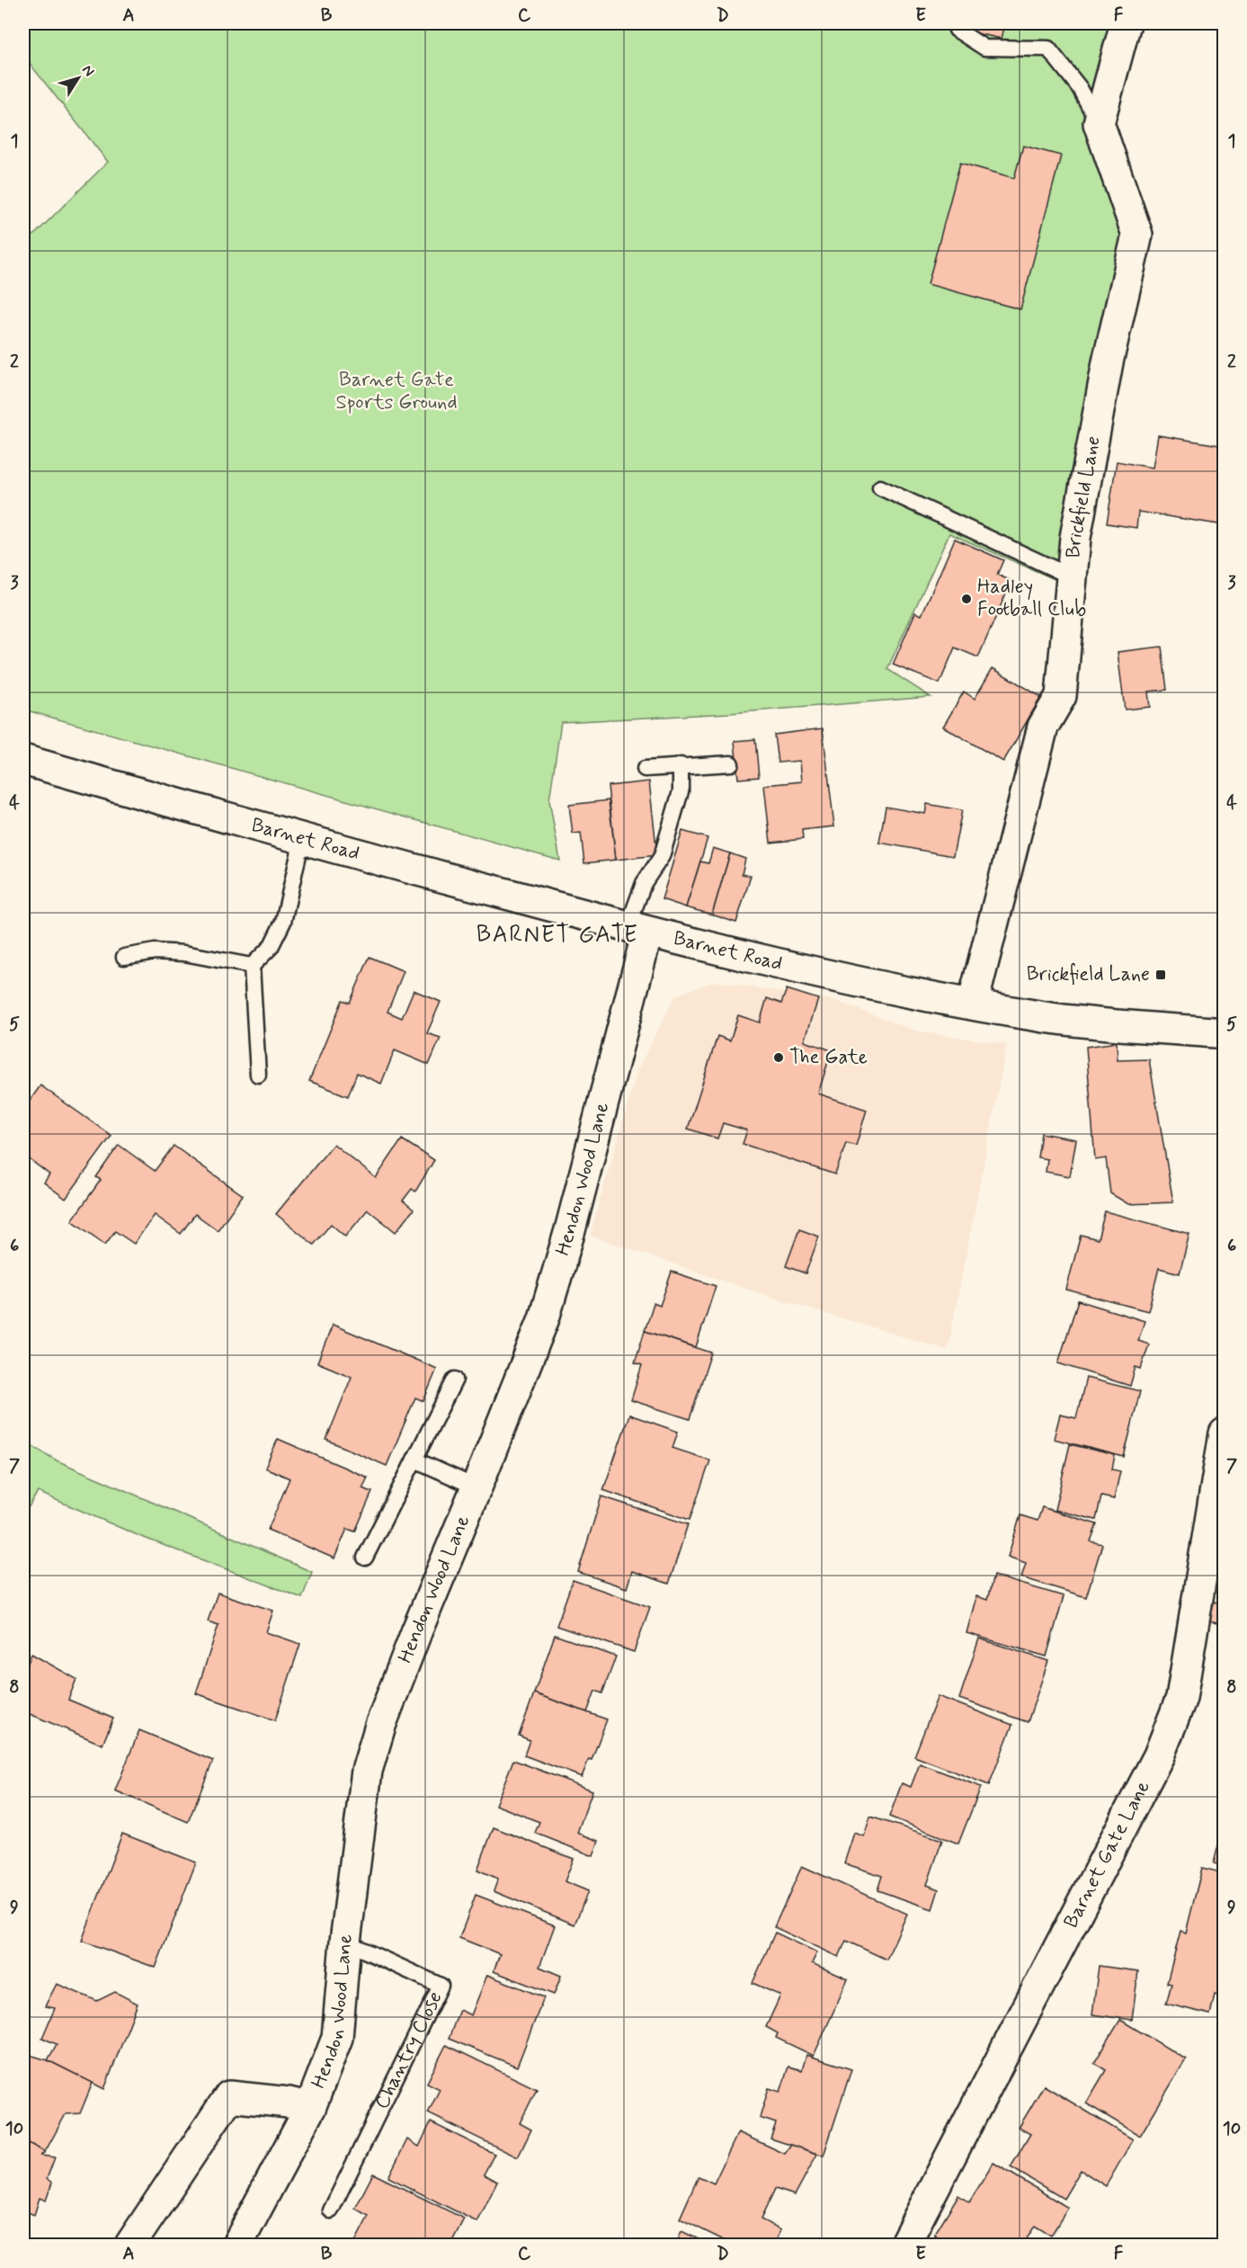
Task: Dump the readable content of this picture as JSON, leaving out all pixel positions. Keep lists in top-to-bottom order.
{
  "streets": {
    "main road": [
      "Brickfield Lane",
      "Barnet Road",
      "Hendon Wood Lane",
      "Barnet Gate Lane"
    ],
    "lane": ["Chantry Close"]
  },
  "crossings": [
    ["Brickfield Lane", "Barnet Road"],
    ["Barnet Road", "Hendon Wood Lane"],
    ["Hendon Wood Lane", "Chantry Close"]
  ],
  "districts": ["BARNET GATE"],
  "parks": ["Barnet Gate Sports Ground"],
  "places": {
    "other": ["Hadley Football Club", "The Gate"],
    "transit": ["Brickfield Lane"]
  },
  "north": "top right",
  "grid": {
    "columns": [
      "A",
      "B",
      "C",
      "D",
      "E",
      "F"
    ],
    "rows": [
      "1",
      "2",
      "3",
      "4",
      "5",
      "6",
      "7",
      "8",
      "9",
      "10"
    ]
  }
}
